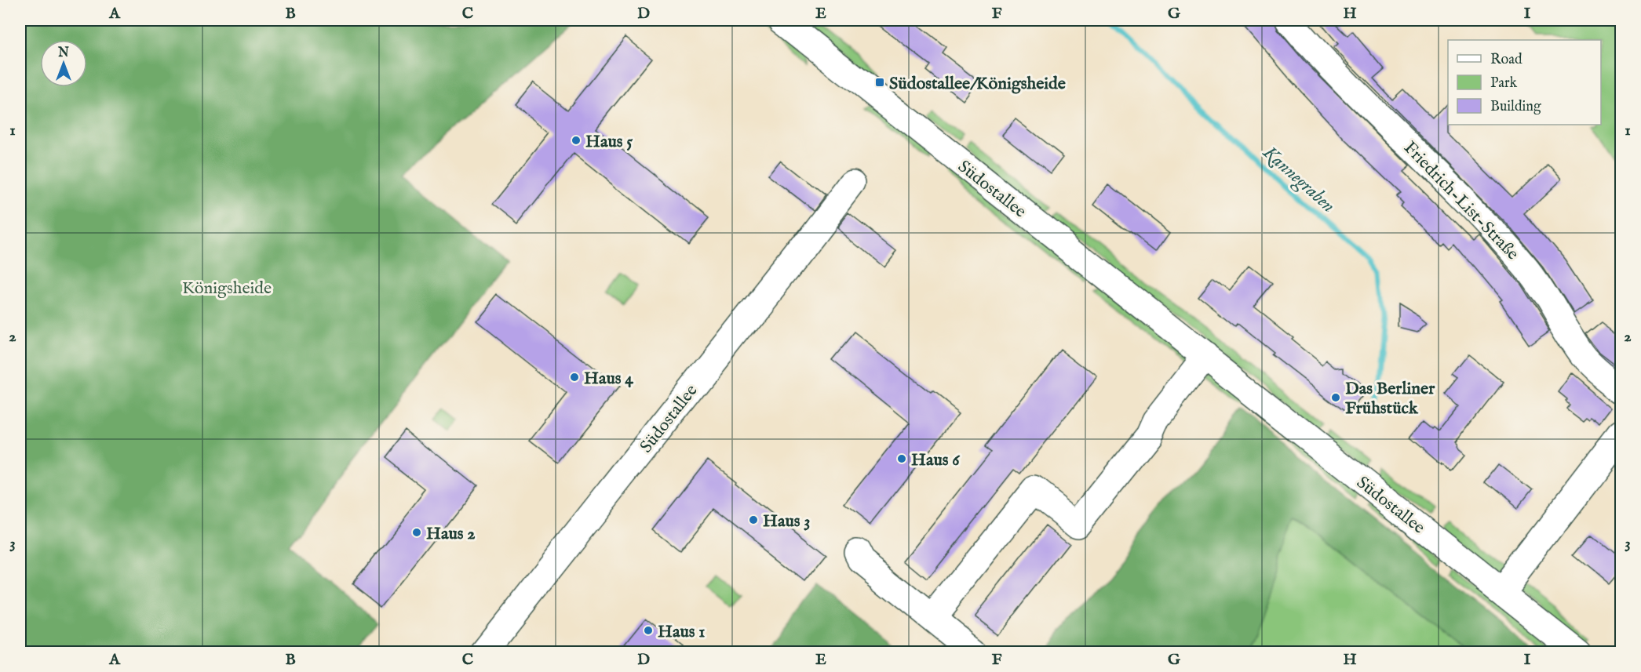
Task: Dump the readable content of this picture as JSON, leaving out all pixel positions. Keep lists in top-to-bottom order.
{
  "streets": {
    "street": ["Südostallee", "Friedrich-List-Straße"]
  },
  "water": ["Kannegraben"],
  "parks": ["Königsheide"],
  "places": {
    "transit": ["Südostallee/Königsheide"],
    "other": [
      "Haus 5",
      "Haus 4",
      "Das Berliner Frühstück",
      "Haus 6",
      "Haus 3",
      "Haus 2",
      "Haus 1"
    ]
  },
  "legend": ["Road", "Park", "Building"],
  "north": "top",
  "grid": {
    "columns": [
      "A",
      "B",
      "C",
      "D",
      "E",
      "F",
      "G",
      "H",
      "I"
    ],
    "rows": ["1", "2", "3"]
  }
}
